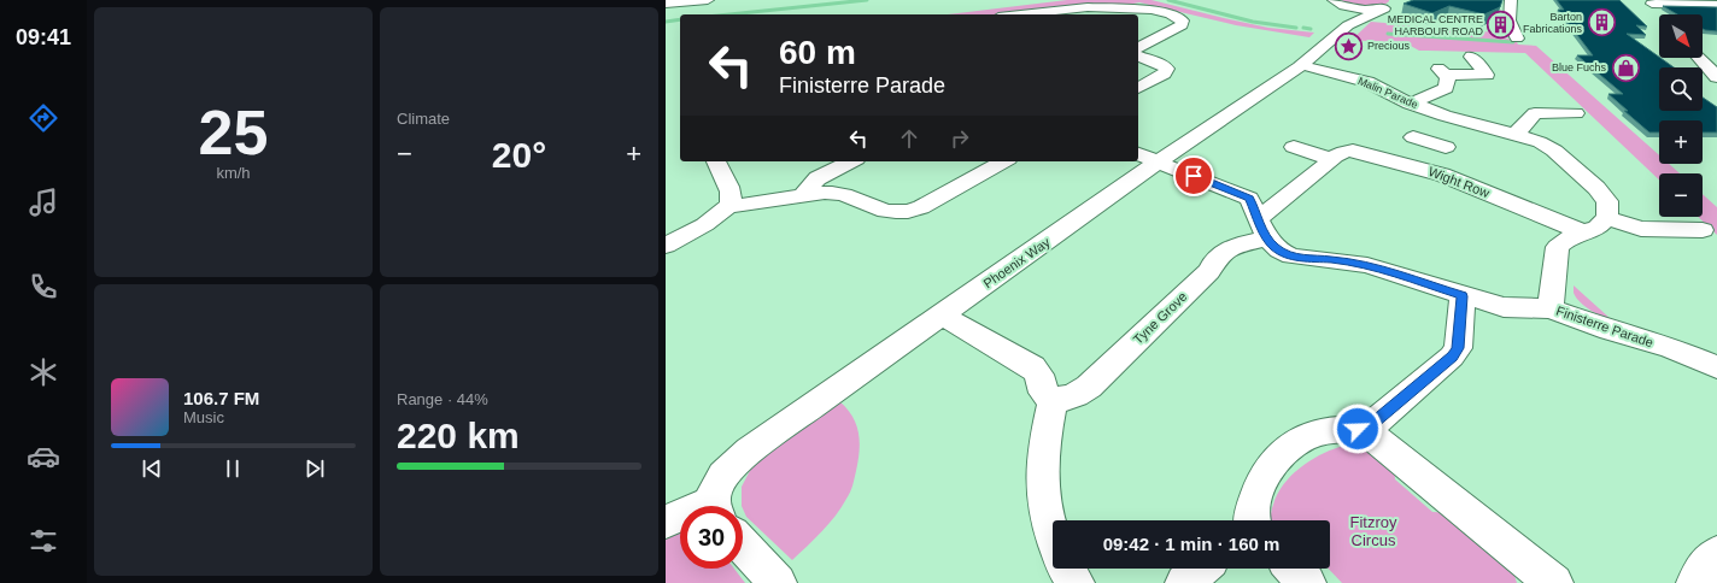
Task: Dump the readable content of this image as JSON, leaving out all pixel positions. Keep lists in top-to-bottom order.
{
  "streets": {
    "street": [
      "Malin Parade",
      "Wight Row",
      "Phoenix Way",
      "Tyne Grove",
      "Finisterre Parade"
    ]
  },
  "crossings": [
    ["Malin Parade", "Phoenix Way"],
    ["Wight Row", "Tyne Grove"],
    ["Wight Row", "Finisterre Parade"],
    ["Phoenix Way", "Finisterre Parade"],
    ["Tyne Grove", "Finisterre Parade"]
  ],
  "parks": ["Fitzroy Circus"],
  "places": {
    "building": ["Barton Fabrications", "MEDICAL CENTRE HARBOUR ROAD"],
    "place": ["Precious"],
    "shop": ["Blue Fuchs"]
  },
  "north": "bottom right",
  "page": {
    "tabs": "09:41",
    "tile": [
      ["25", "km/h"],
      "Climate",
      ["Range · 44%", "220 km"]
    ],
    "map_buttons": ["+", "−"],
    "turn": ["60 m", "Finisterre Parade"],
    "heat": ["−", "20°", "+"],
    "song": ["106.7 FM", "Music"],
    "limit": "30",
    "trip": "09:42 · 1 min · 160 m"
  }
}
